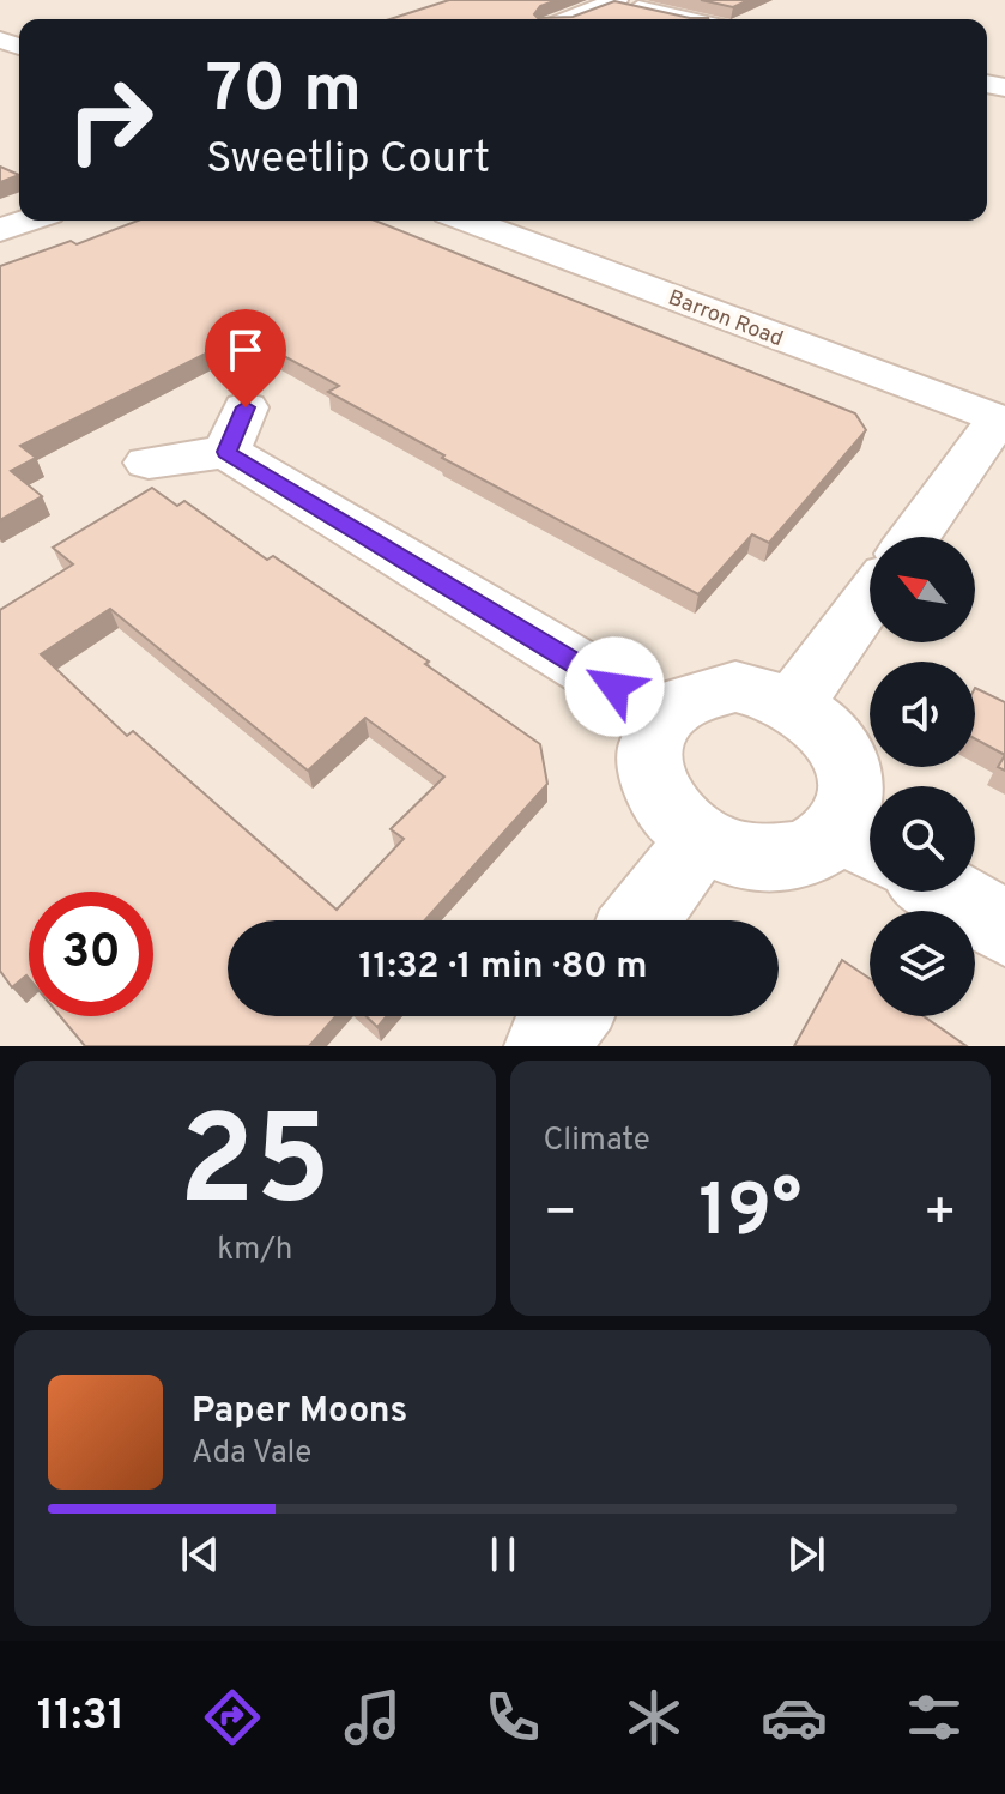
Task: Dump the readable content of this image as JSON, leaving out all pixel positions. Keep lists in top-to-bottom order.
{
  "streets": {
    "street": ["Barron Road"]
  },
  "north": "top left",
  "page": {
    "turn": ["70 m", "Sweetlip Court"],
    "limit": "30",
    "trip": "11:32 · 1 min · 80 m",
    "tile": [
      ["25", "km/h"],
      "Climate"
    ],
    "heat": ["−", "19°", "+"],
    "song": ["Paper Moons", "Ada Vale"],
    "tabs": "11:31"
  }
}
